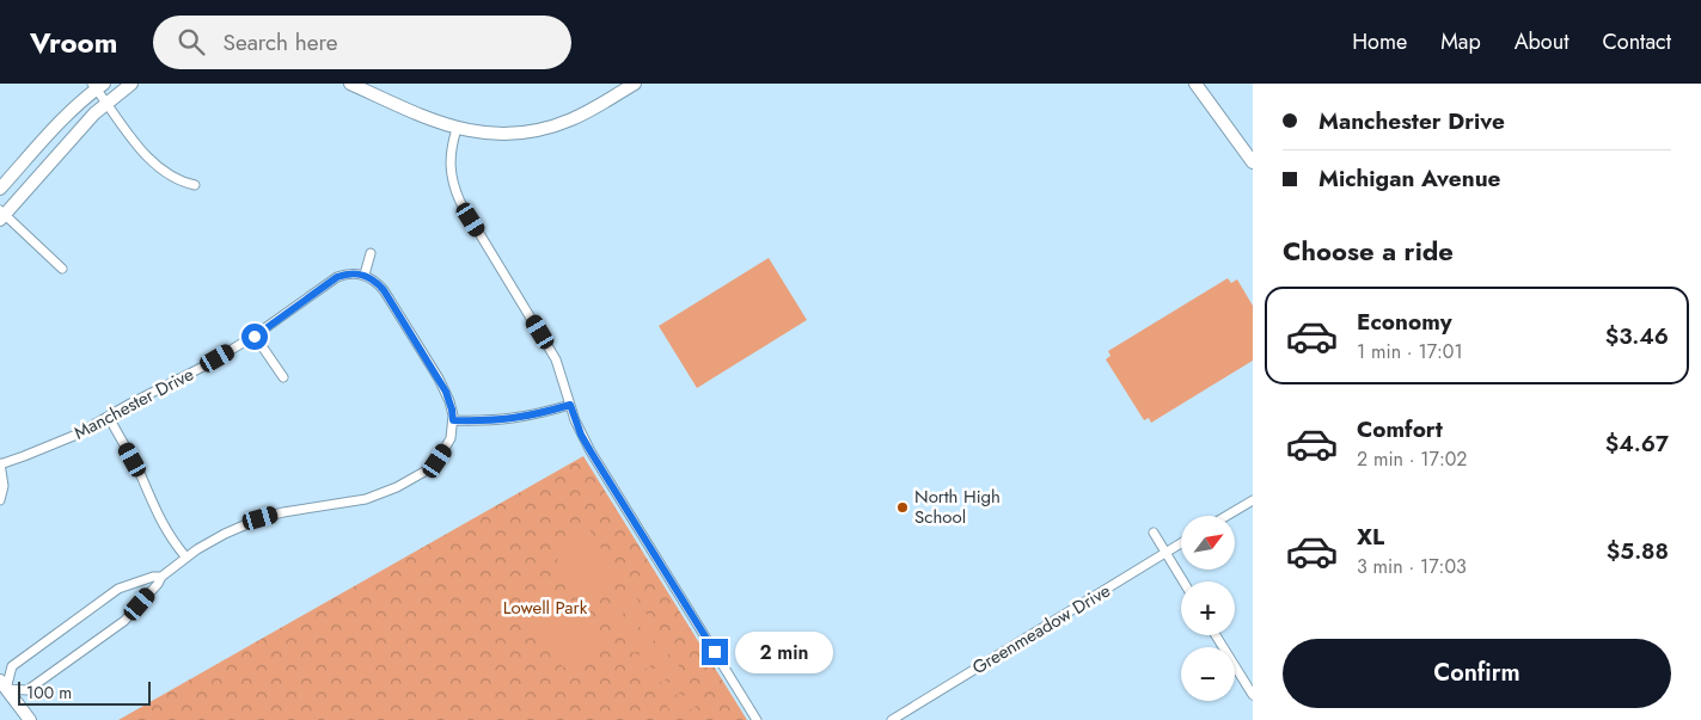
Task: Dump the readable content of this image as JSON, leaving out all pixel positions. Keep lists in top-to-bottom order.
{
  "streets": {
    "street": ["Manchester Drive", "Greenmeadow Drive"]
  },
  "parks": ["Lowell Park"],
  "places": ["North High School"],
  "scale_bar": "100 m",
  "north": "top right",
  "page": {
    "header": "Vroom",
    "search": "Search here",
    "nav": [
      "Home",
      "Map",
      "About",
      "Contact"
    ],
    "banner": ["Manchester Drive", "Michigan Avenue"],
    "heading": "Choose a ride",
    "list": [
      {
        "name": "Economy",
        "note": "1 min · 17:01",
        "value": "$3.46"
      },
      {
        "name": "Comfort",
        "note": "2 min · 17:02",
        "value": "$4.67"
      },
      {
        "name": "XL",
        "note": "3 min · 17:03",
        "value": "$5.88"
      }
    ],
    "map_buttons": ["+", "−"],
    "buttons": "Confirm",
    "bubble": "2 min",
    "scale": "100 m"
  }
}
